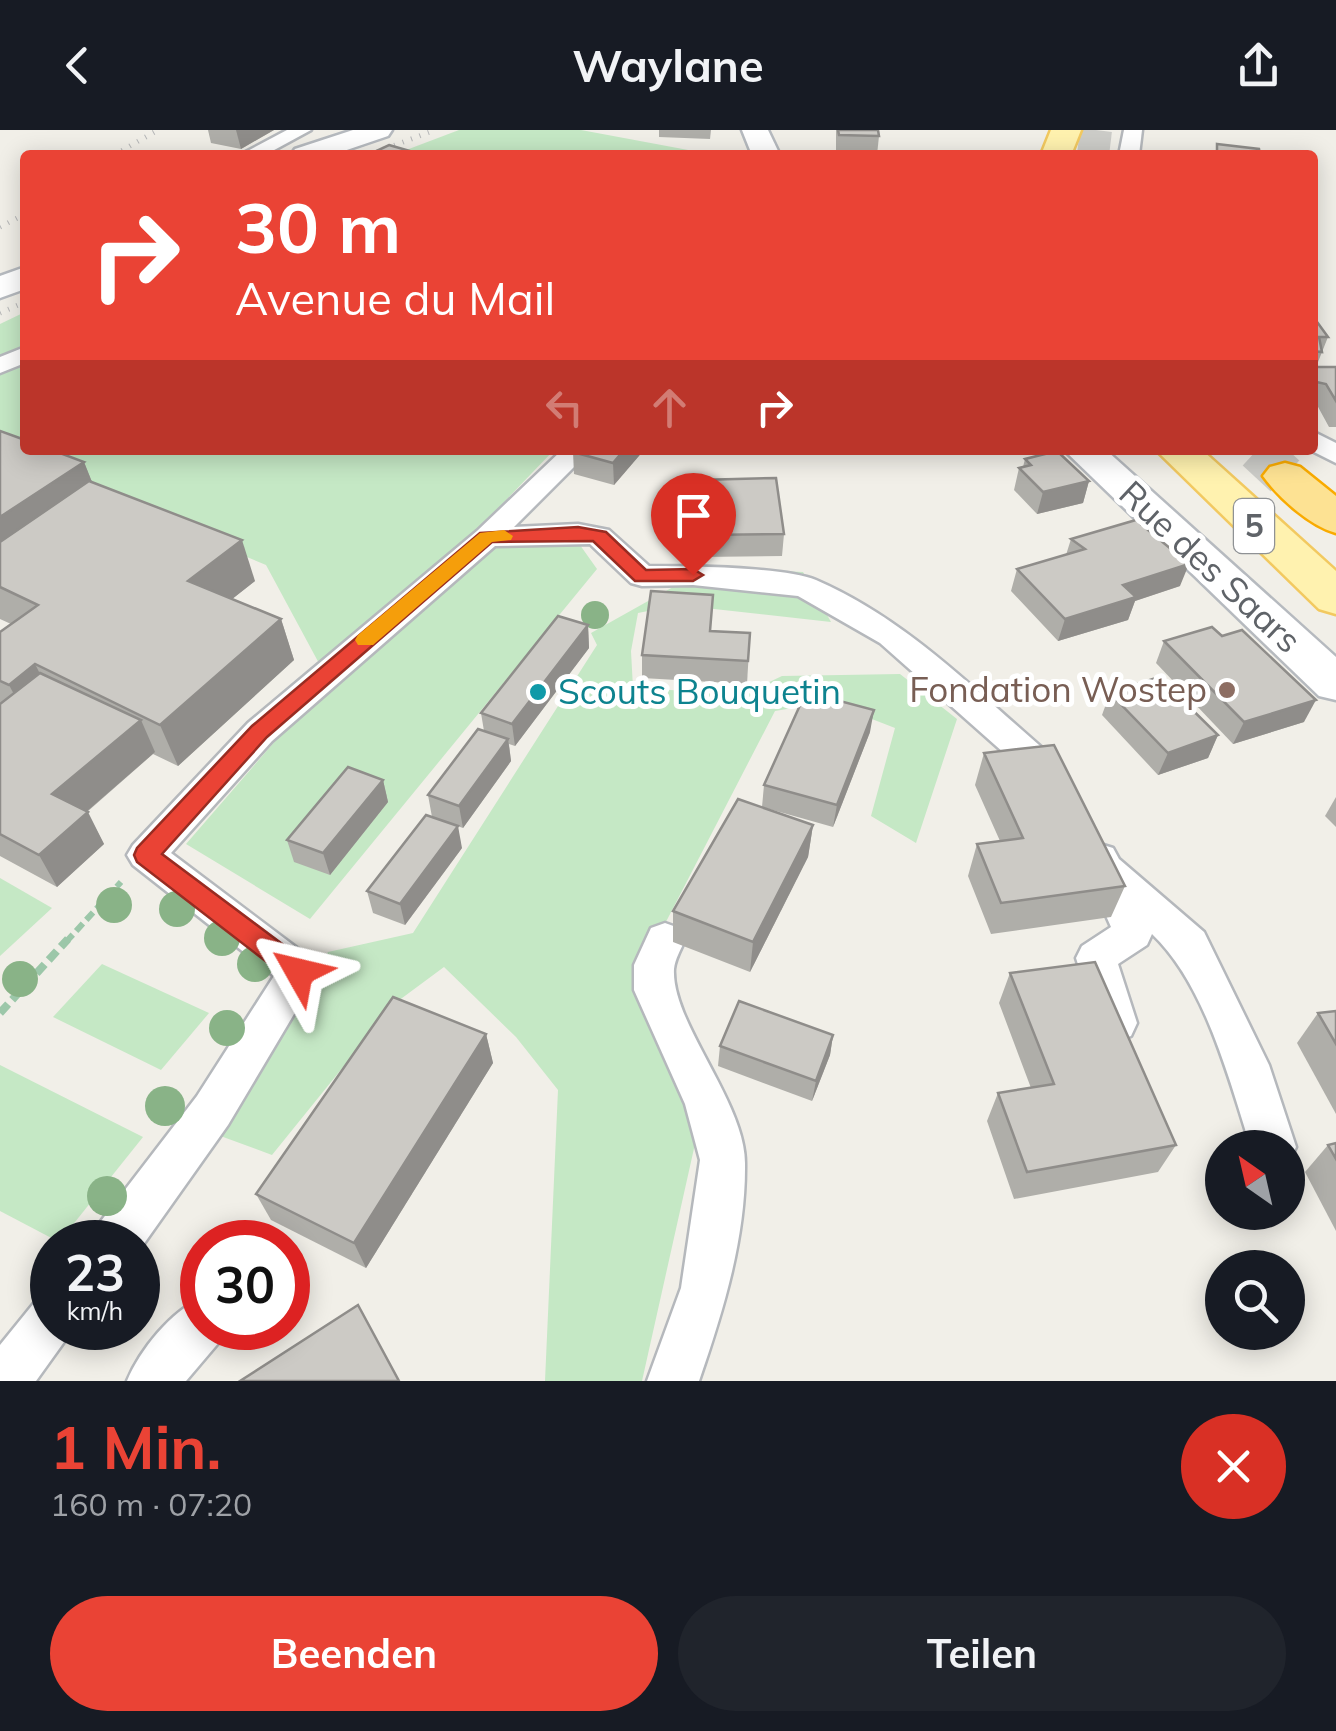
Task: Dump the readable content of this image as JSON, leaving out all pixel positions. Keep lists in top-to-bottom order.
{
  "streets": {
    "main road": ["5"],
    "street": ["Rue des Saars"]
  },
  "places": ["Fondation Wostep", "Scouts Bouquetin"],
  "north": "top left",
  "page": {
    "header": "Waylane",
    "turn": ["30 m", "Avenue du Mail"],
    "speed": "23 km/h",
    "limit": "30",
    "heading": ["1 Min.", "160 m · 07:20"],
    "buttons": ["Beenden", "Teilen"]
  }
}
